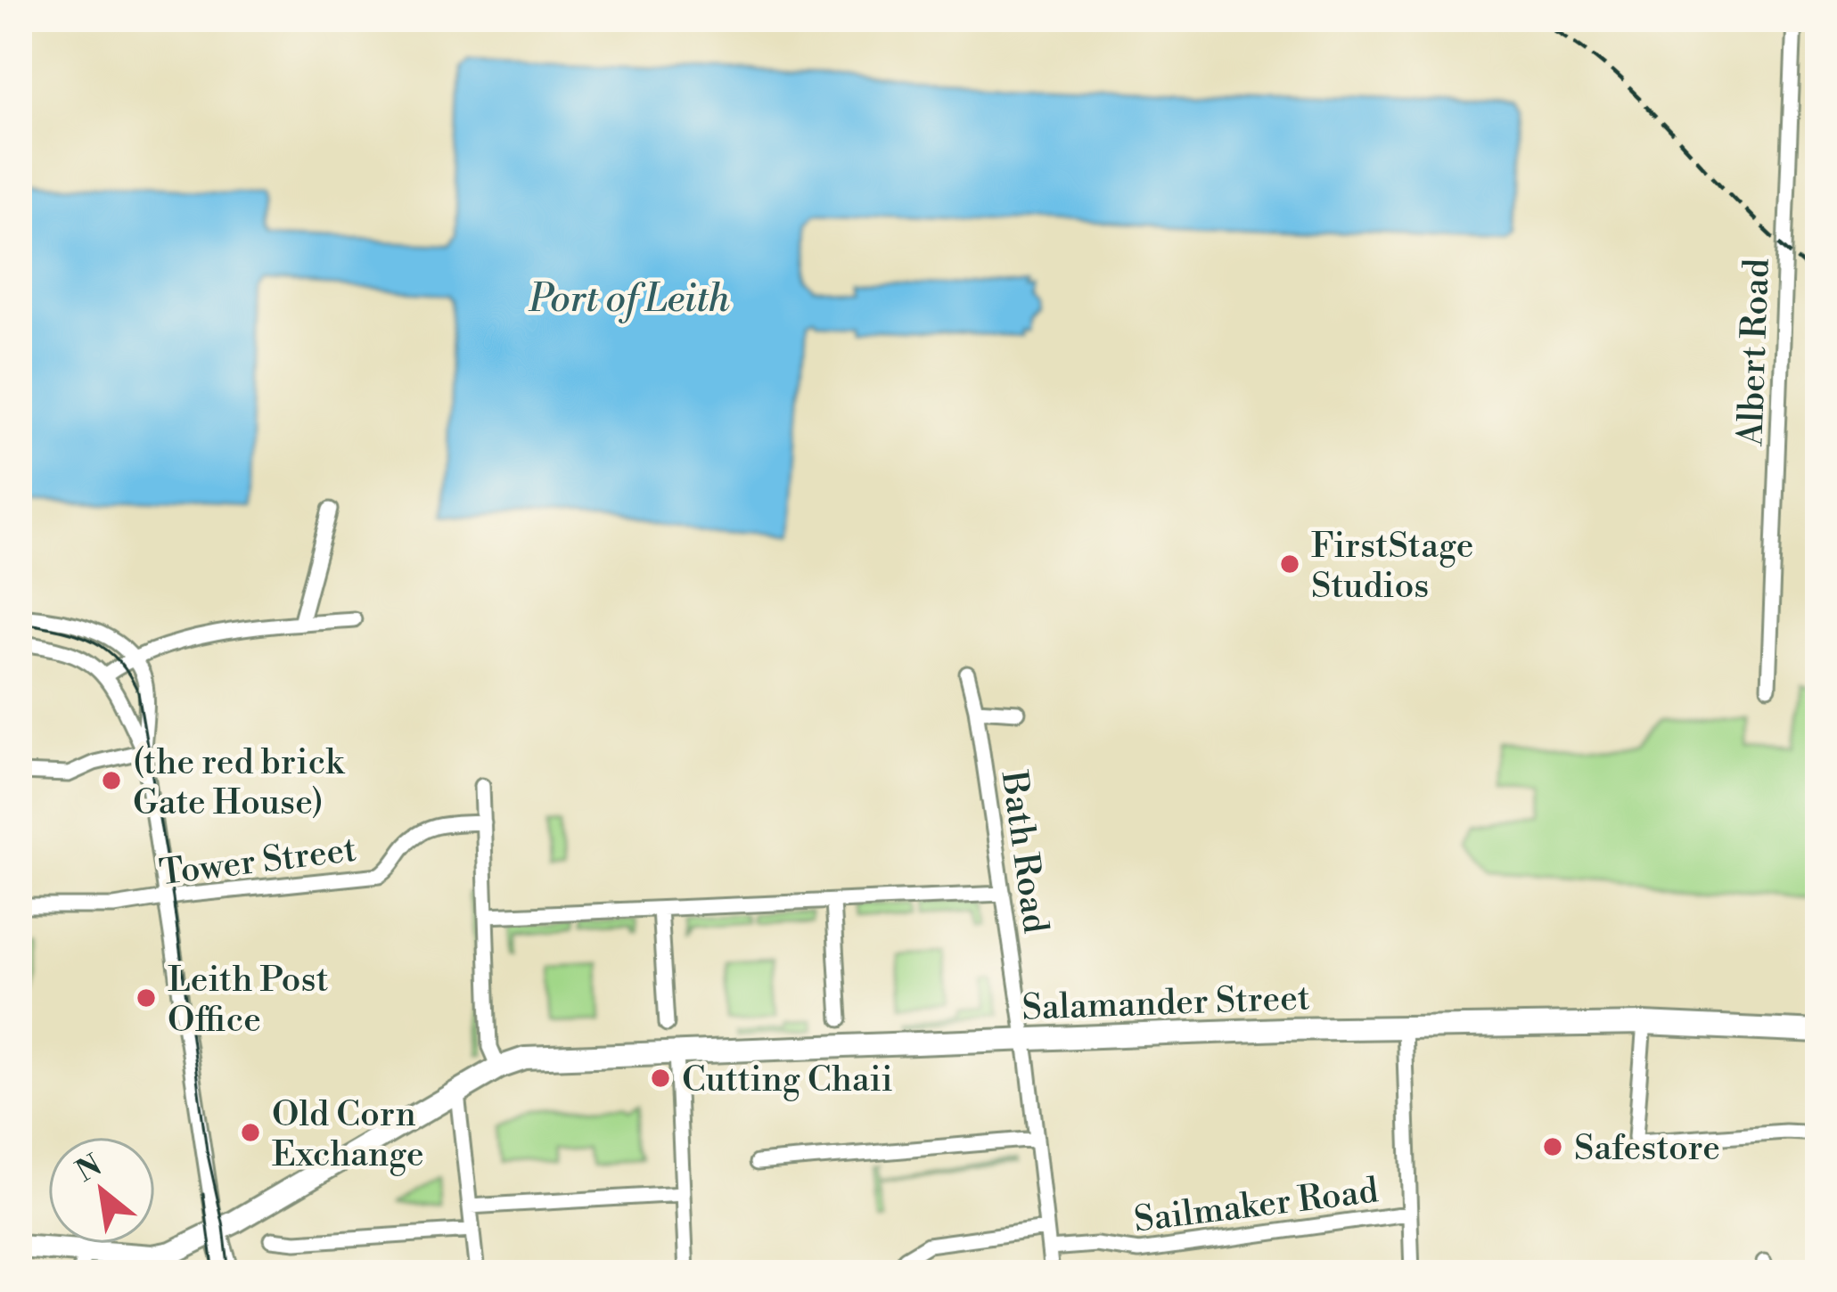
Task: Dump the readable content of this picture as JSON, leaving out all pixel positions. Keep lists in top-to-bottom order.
{
  "streets": {
    "main road": ["Salamander Street"],
    "street": [
      "Albert Road",
      "Bath Road",
      "Tower Street",
      "Sailmaker Road"
    ]
  },
  "crossings": [
    ["Bath Road", "Salamander Street"],
    ["Bath Road", "Sailmaker Road"]
  ],
  "water": ["Port of Leith"],
  "places": [
    "FirstStage Studios",
    "(the red brick Gate House)",
    "Leith Post Office",
    "Cutting Chaii",
    "Old Corn Exchange",
    "Safestore"
  ],
  "north": "top left"
}
